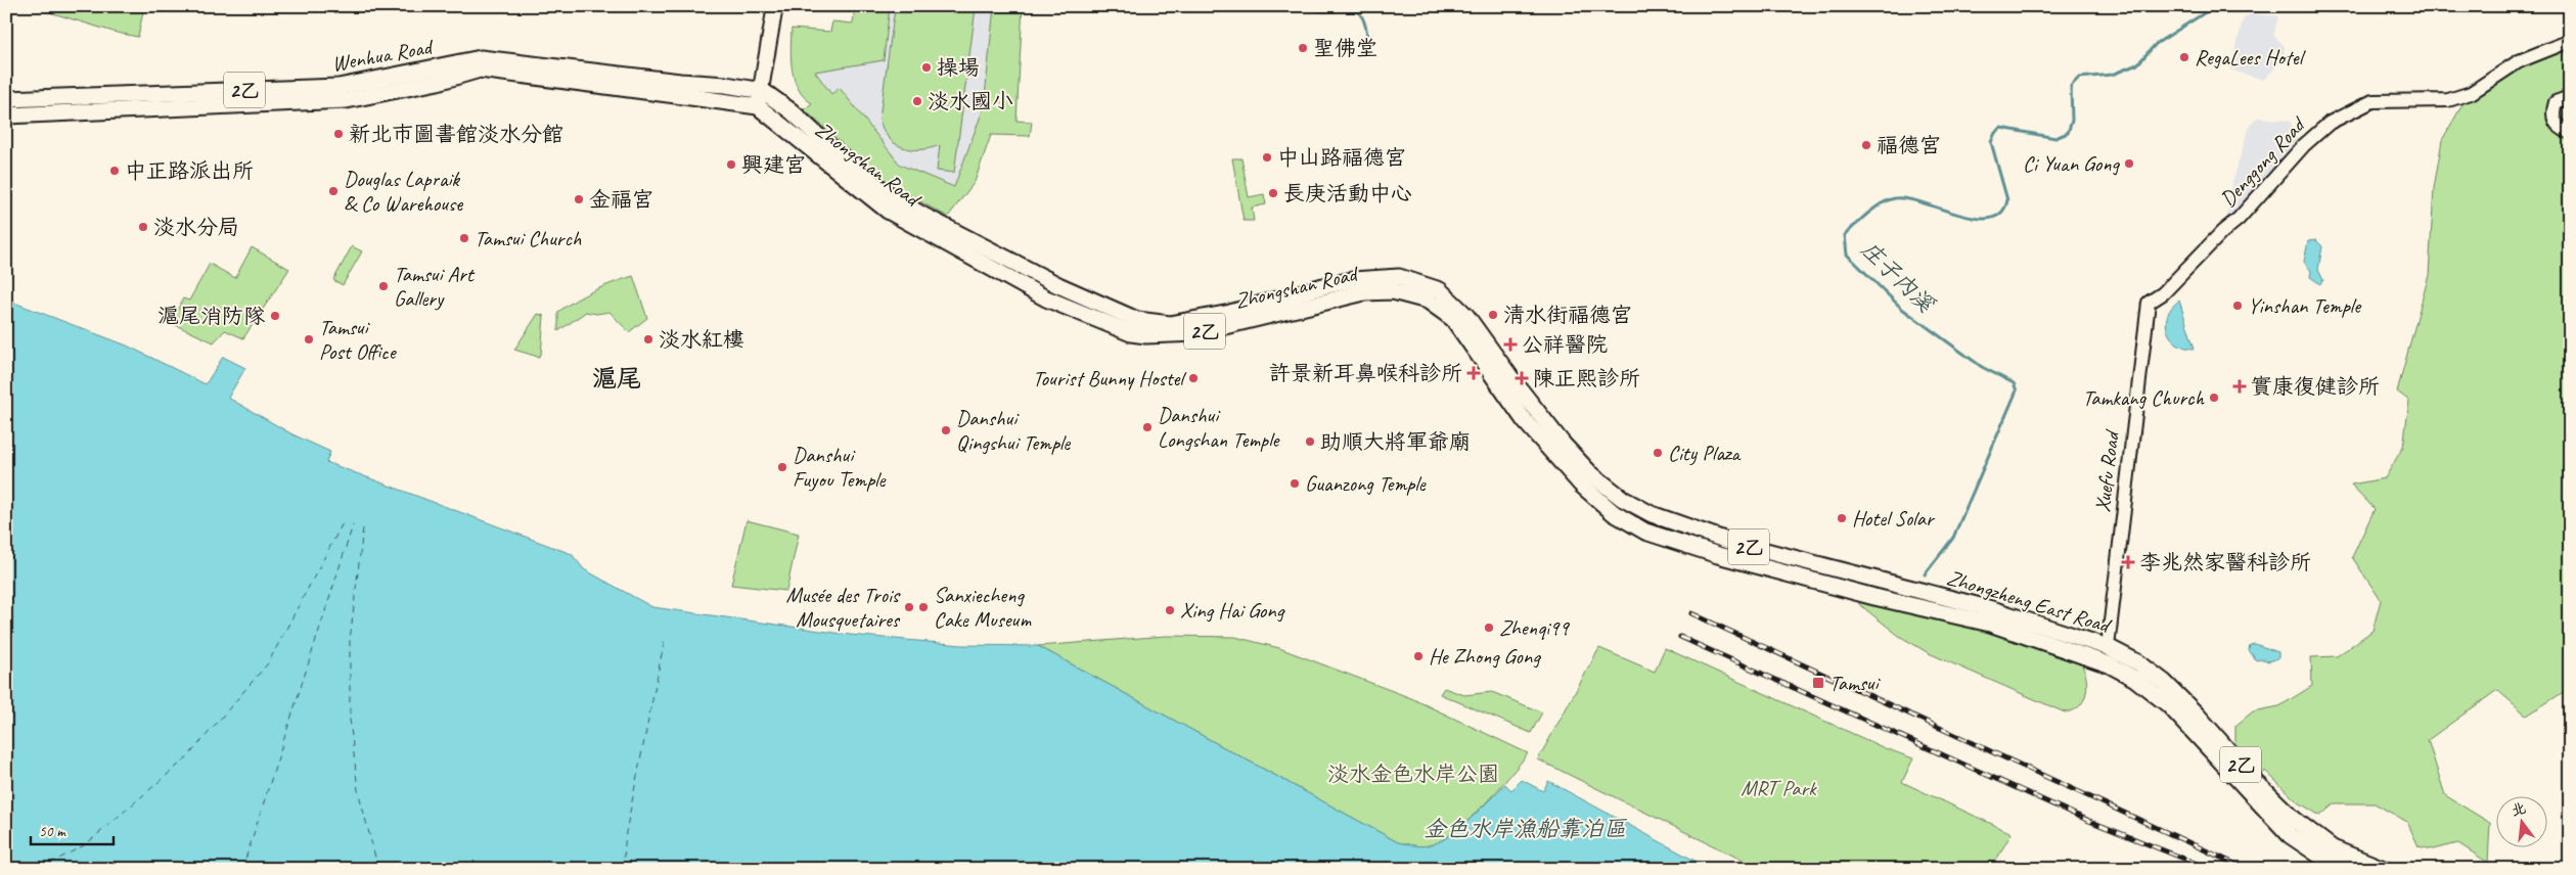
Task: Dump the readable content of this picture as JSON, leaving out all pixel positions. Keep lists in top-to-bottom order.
{
  "streets": {
    "main road": [
      "Wenhua Road",
      "2乙",
      "Zhongshan Road",
      "Zhongzheng East Road"
    ],
    "street": ["Denggong Road", "Xuefu Road"]
  },
  "crossings": [
    ["Wenhua Road", "Zhongshan Road"],
    ["Denggong Road", "Xuefu Road"],
    ["Zhongshan Road", "Zhongzheng East Road"],
    ["Xuefu Road", "Zhongzheng East Road"]
  ],
  "districts": ["滬尾"],
  "water": ["庄子內溪", "金色水岸漁船靠泊區"],
  "parks": ["淡水金色水岸公園", "MRT Park"],
  "places": {
    "other": [
      "聖佛堂",
      "RegaLees Hotel",
      "操場",
      "淡水國小",
      "新北市圖書館淡水分館",
      "福德宮",
      "中山路福德宮",
      "Ci Yuan Gong",
      "興建宮",
      "中正路派出所",
      "Douglas Lapraik & Co Warehouse",
      "長庚活動中心",
      "金福宮",
      "淡水分局",
      "Tamsui Church",
      "Tamsui Art Gallery",
      "Yinshan Temple",
      "清水街福德宮",
      "滬尾消防隊",
      "Tamsui Post Office",
      "淡水紅樓",
      "Tourist Bunny Hostel",
      "Tamkang Church",
      "Danshui Longshan Temple",
      "Danshui Qingshui Temple",
      "助順大將軍爺廟",
      "City Plaza",
      "Danshui Fuyou Temple",
      "Guanzong Temple",
      "Hotel Solar",
      "Musée des Trois Mousquetaires",
      "Sanxiecheng Cake Museum",
      "Xing Hai Gong",
      "Zhenqi99",
      "He Zhong Gong"
    ],
    "health": [
      "公祥醫院",
      "許景新耳鼻喉科診所",
      "陳正煕診所",
      "實康復健診所",
      "李兆然家醫科診所"
    ],
    "transit": ["Tamsui"]
  },
  "scale_bar": "50 m",
  "north": "top"
}
